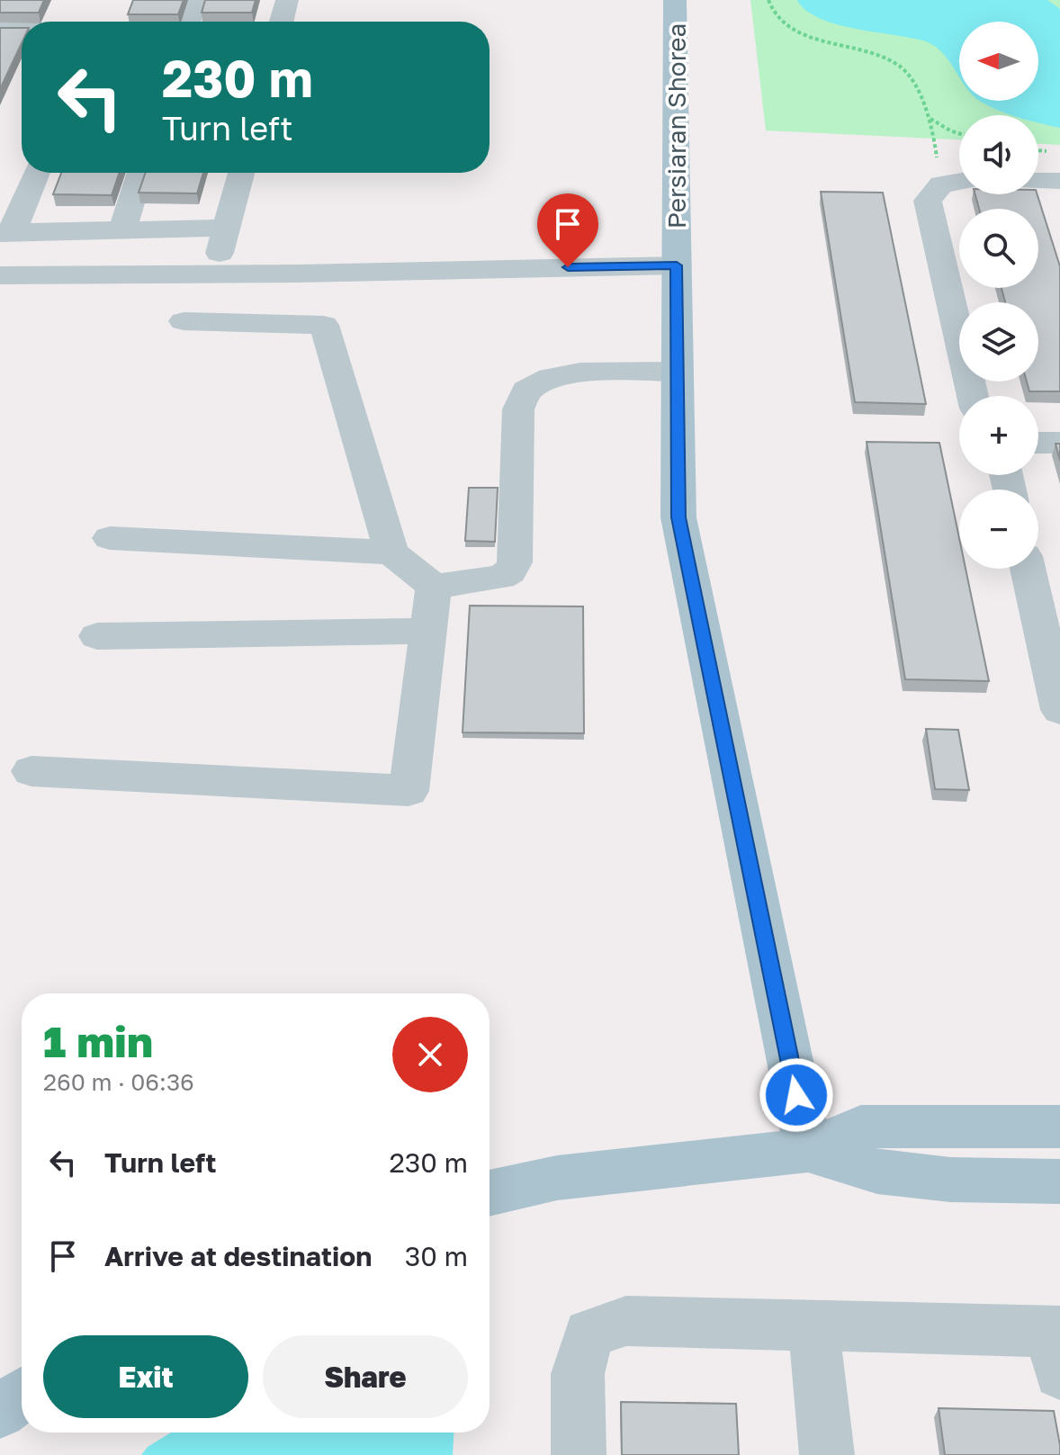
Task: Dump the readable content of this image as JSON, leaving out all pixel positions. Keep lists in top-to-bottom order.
{
  "streets": {
    "main road": ["Persiaran Shorea"]
  },
  "north": "left",
  "page": {
    "map_buttons": ["+", "−"],
    "turn": ["230 m", "Turn left"],
    "heading": ["1 min", "260 m · 06:36"],
    "list": [
      {
        "name": "Turn left",
        "value": "230 m"
      },
      {
        "name": "Arrive at destination",
        "value": "30 m"
      }
    ],
    "buttons": ["Exit", "Share"]
  }
}
